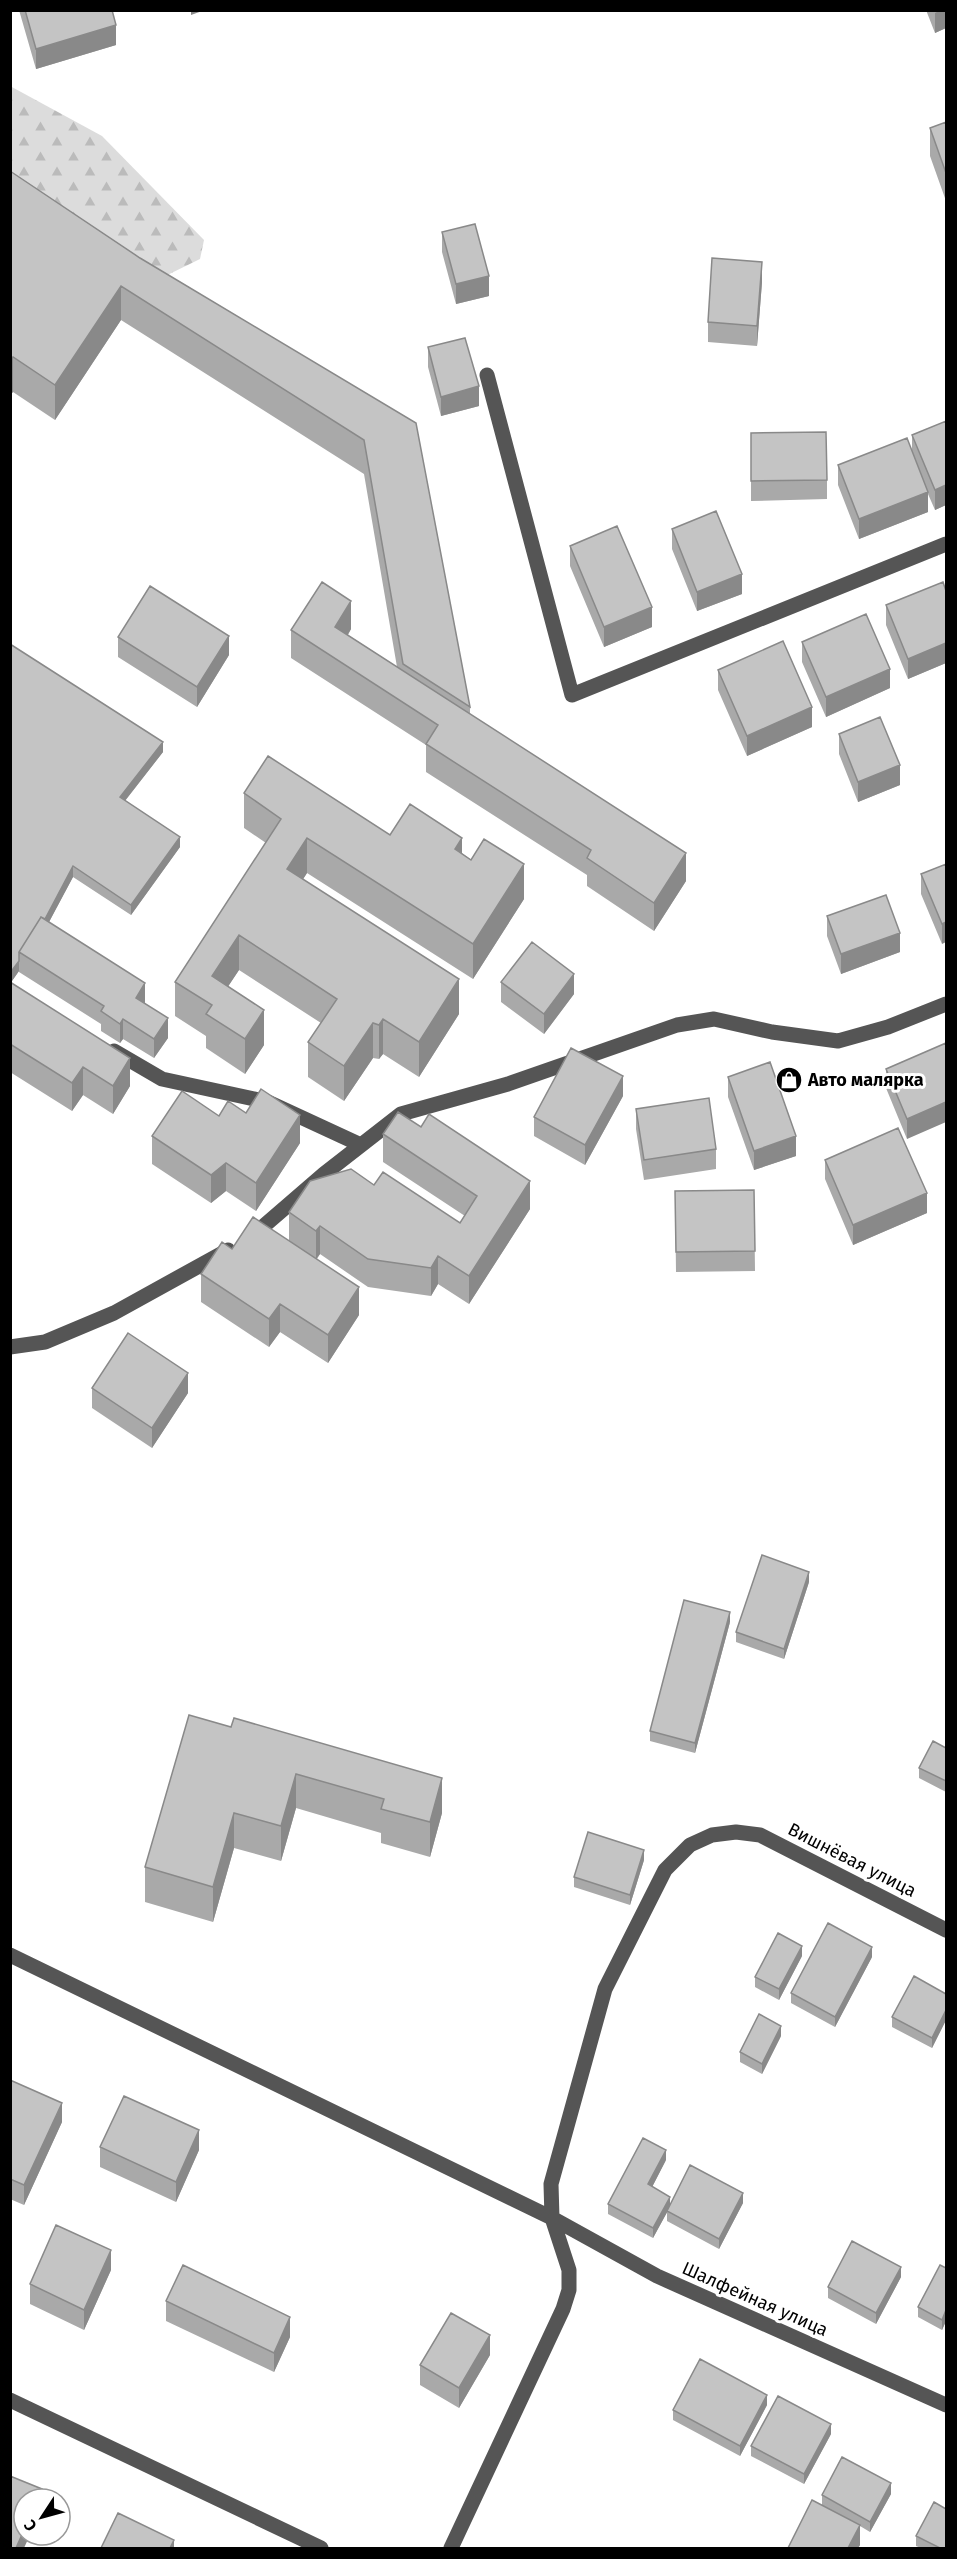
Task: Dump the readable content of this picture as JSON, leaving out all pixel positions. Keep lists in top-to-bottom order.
{
  "streets": {
    "street": ["Вишнёвая улица", "Шалфейная улица"]
  },
  "crossings": [
    ["Вишнёвая улица", "Шалфейная улица"]
  ],
  "places": {
    "shop": ["Авто малярка"]
  },
  "north": "bottom left"
}
